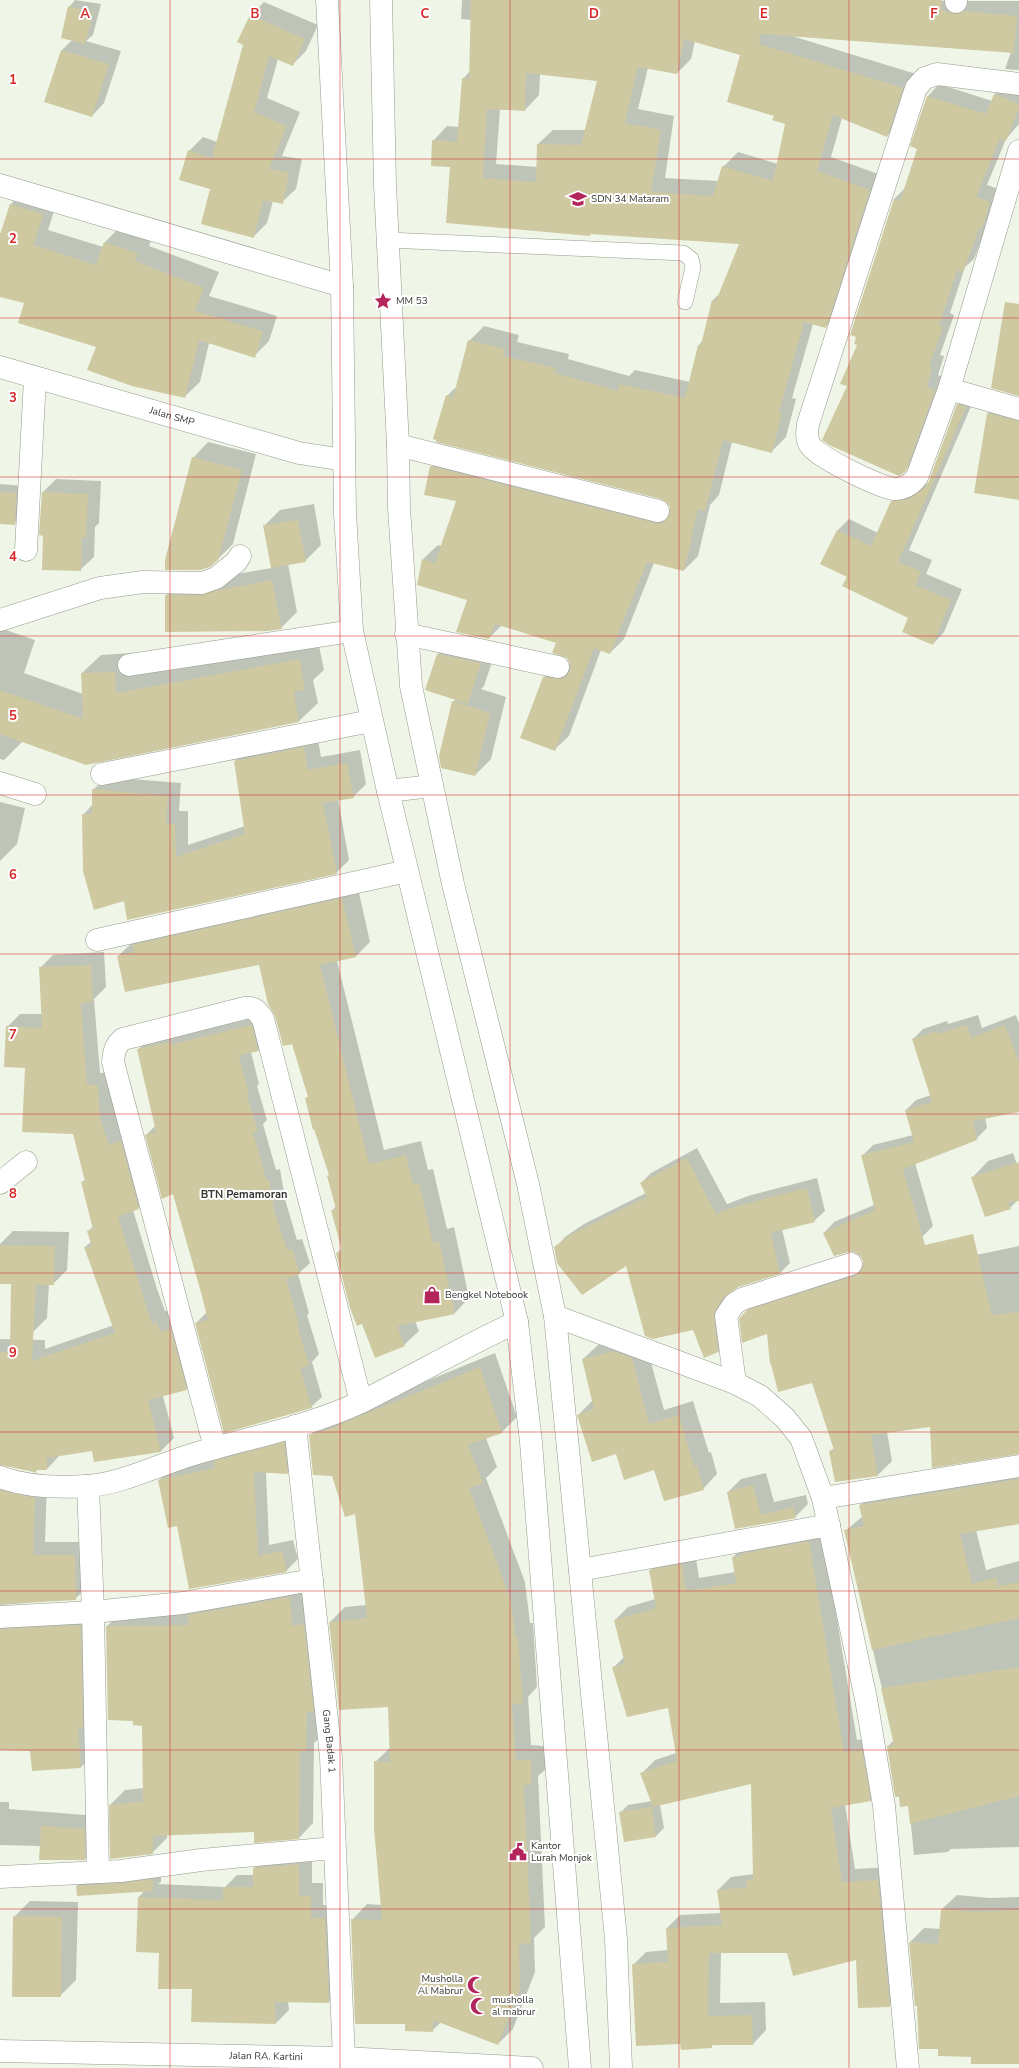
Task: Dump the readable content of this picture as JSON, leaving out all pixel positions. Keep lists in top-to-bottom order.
{
  "streets": {
    "street": ["Jalan SMP", "Gang Badak 1", "Jalan RA. Kartini"]
  },
  "crossings": [
    ["Gang Badak 1", "Jalan RA. Kartini"]
  ],
  "districts": ["BTN Pemamoran"],
  "places": {
    "school or university": ["SDN 34 Mataram"],
    "place": ["MM 53"],
    "shop": ["Bengkel Notebook"],
    "public building": ["Kantor Lurah Monjok"],
    "mosque": ["Musholla Al Mabrur", "musholla al mabrur"]
  },
  "grid": {
    "columns": [
      "A",
      "B",
      "C",
      "D",
      "E",
      "F"
    ],
    "rows": [
      "1",
      "2",
      "3",
      "4",
      "5",
      "6",
      "7",
      "8",
      "9"
    ]
  }
}
